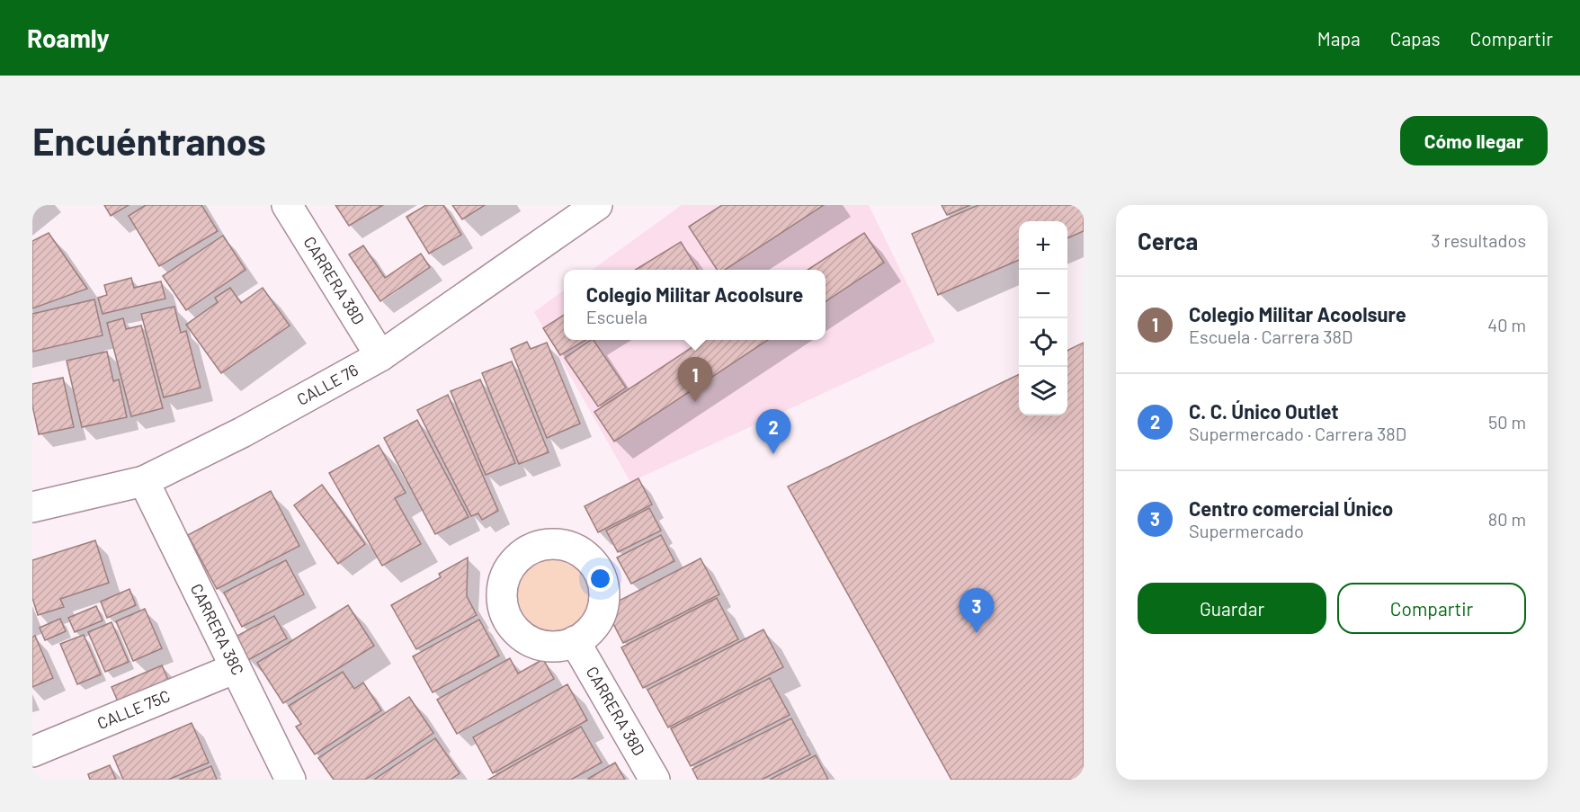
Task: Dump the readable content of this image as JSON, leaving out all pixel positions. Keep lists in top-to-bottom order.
{
  "streets": {
    "street": [
      "CARRERA 38D",
      "CALLE 76",
      "CARRERA 38C",
      "CALLE 75C"
    ]
  },
  "crossings": [
    ["CARRERA 38D", "CALLE 76"],
    ["CALLE 76", "CARRERA 38C"],
    ["CARRERA 38C", "CALLE 75C"]
  ],
  "page": {
    "header": "Roamly",
    "nav": ["Mapa", "Capas", "Compartir"],
    "buttons": [
      "Cómo llegar",
      ["Guardar", "Compartir"]
    ],
    "title": "Encuéntranos",
    "heading": ["Cerca", "3 resultados"],
    "map_buttons": ["+", "−"],
    "popup": ["Colegio Militar Acoolsure", "Escuela"],
    "list": [
      {
        "mark": "1",
        "name": "Colegio Militar Acoolsure",
        "note": "Escuela · Carrera 38D",
        "value": "40 m"
      },
      {
        "mark": "2",
        "name": "C. C. Único Outlet",
        "note": "Supermercado · Carrera 38D",
        "value": "50 m"
      },
      {
        "mark": "3",
        "name": "Centro comercial Único",
        "note": "Supermercado",
        "value": "80 m"
      }
    ],
    "pins": ["1", "2", "3"]
  }
}
